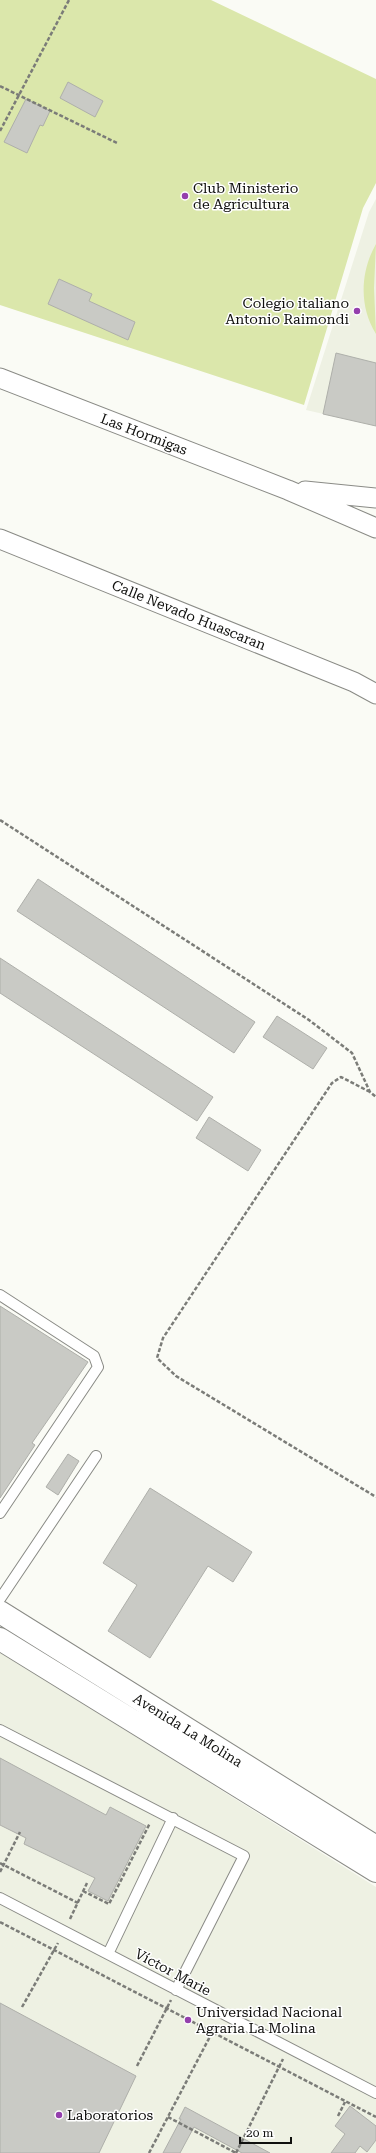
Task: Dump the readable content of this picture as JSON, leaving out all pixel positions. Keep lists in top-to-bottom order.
{
  "streets": {
    "main road": ["Avenida La Molina"],
    "street": ["Las Hormigas", "Calle Nevado Huascaran"],
    "lane": ["Víctor Marie"]
  },
  "places": [
    "Club Ministerio de Agricultura",
    "Colegio italiano Antonio Raimondi",
    "Universidad Nacional Agraria La Molina",
    "Laboratorios"
  ],
  "scale_bar": "20 m"
}
